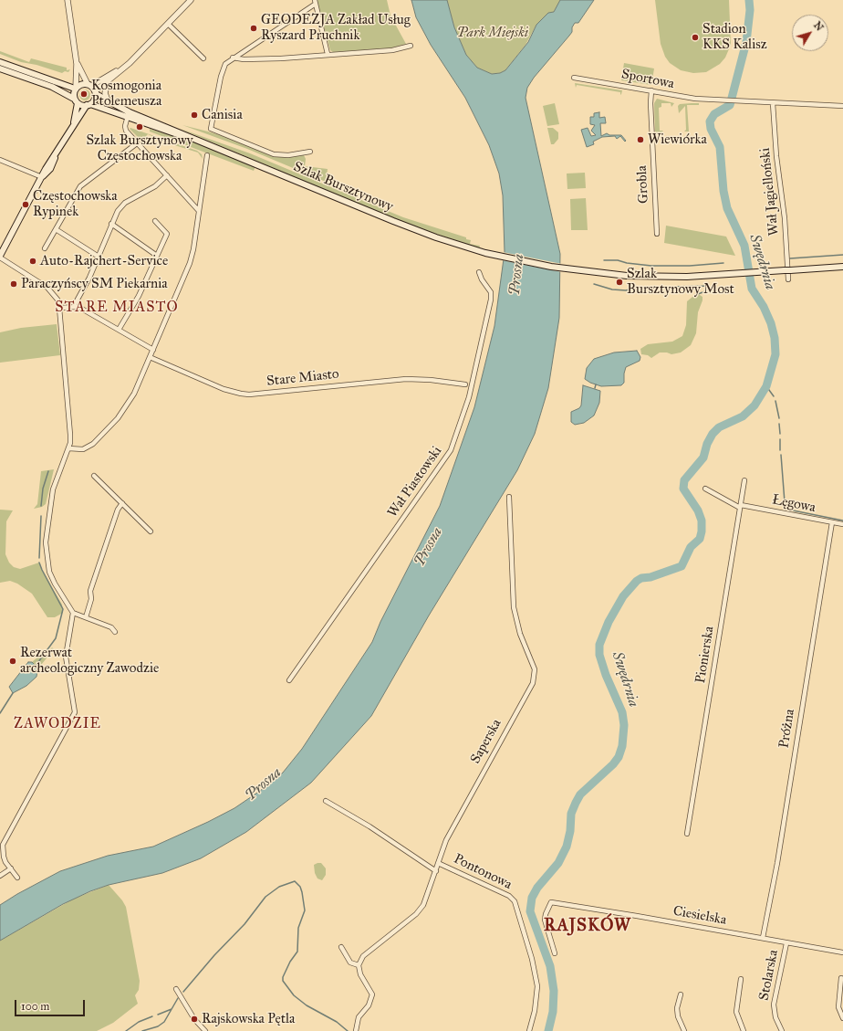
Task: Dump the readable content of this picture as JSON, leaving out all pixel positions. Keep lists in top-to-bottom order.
{
  "streets": {
    "main road": ["Szlak Bursztynowy"],
    "street": [
      "Sportowa",
      "Grobla",
      "Wał Jagielloński",
      "Stare Miasto",
      "Wał Piastowski",
      "Łęgowa",
      "Pionierska",
      "Próżna",
      "Saperska",
      "Pontonowa",
      "Ciesielska",
      "Stolarska"
    ]
  },
  "crossings": [
    ["Sportowa", "Grobla"],
    ["Sportowa", "Wał Jagielloński"],
    ["Łęgowa", "Pionierska"],
    ["Łęgowa", "Próżna"],
    ["Próżna", "Ciesielska"],
    ["Saperska", "Pontonowa"],
    ["Ciesielska", "Stolarska"]
  ],
  "districts": ["STARE MIASTO", "ZAWODZIE", "RAJSKÓW"],
  "water": ["Swędrnia", "Prosna"],
  "parks": ["Park Miejski"],
  "places": [
    "GEODEZJA Zakład Usług Ryszard Pruchnik",
    "Stadion KKS Kalisz",
    "Kosmogonia Ptolemeusza",
    "Canisia",
    "Szlak Bursztynowy Częstochowska",
    "Wiewiórka",
    "Częstochowska Rypinek",
    "Auto-Rajchert-Service",
    "Szlak Bursztynowy Most",
    "Paraczyńscy SM Piekarnia",
    "Rezerwat archeologiczny Zawodzie",
    "Rajskowska Pętla"
  ],
  "scale_bar": "100 m",
  "north": "top right"
}
